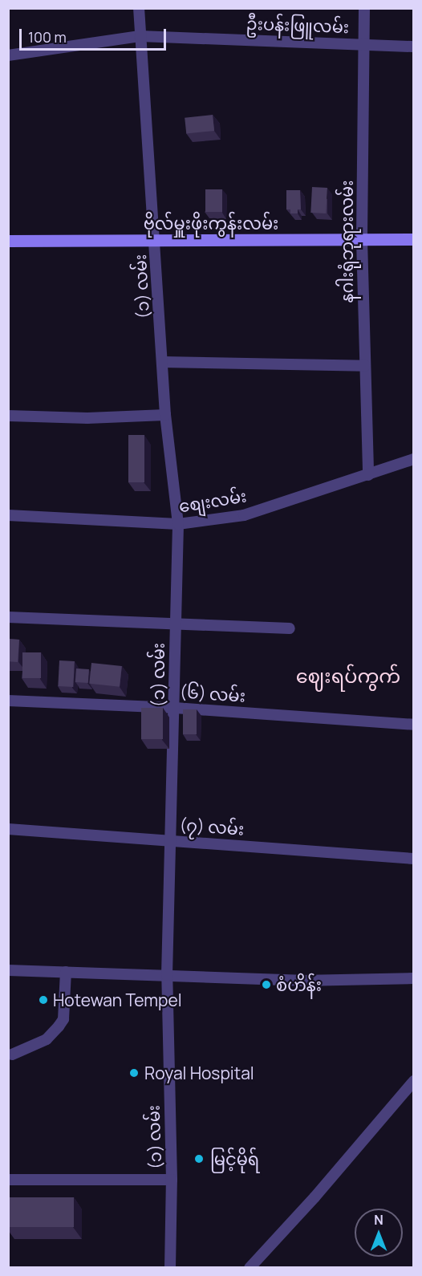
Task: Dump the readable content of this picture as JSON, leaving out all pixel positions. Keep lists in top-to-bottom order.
{
  "streets": {
    "street": [
      "ဦးပန်းဖြူလမ်း",
      "ဗိုလ်မှူးဖိုးကွန်းလမ်း",
      "နဂါးရုံဘုရားလမ်း",
      "(၁) လမ်း",
      "စျေးလမ်း",
      "(၆) လမ်း",
      "(၇) လမ်း"
    ]
  },
  "crossings": [
    ["ဦးပန်းဖြူလမ်း", "နဂါးရုံဘုရားလမ်း"],
    ["ဦးပန်းဖြူလမ်း", "(၁) လမ်း"],
    ["ဗိုလ်မှူးဖိုးကွန်းလမ်း", "နဂါးရုံဘုရားလမ်း"],
    ["ဗိုလ်မှူးဖိုးကွန်းလမ်း", "(၁) လမ်း"],
    ["နဂါးရုံဘုရားလမ်း", "စျေးလမ်း"],
    ["(၁) လမ်း", "စျေးလမ်း"],
    ["(၁) လမ်း", "(၆) လမ်း"],
    ["(၁) လမ်း", "(၇) လမ်း"]
  ],
  "districts": ["ဈေးရပ်ကွက်"],
  "places": [
    "စံဟိန်း",
    "Hotewan Tempel",
    "Royal Hospital",
    "မြင့်မိုရ်"
  ],
  "scale_bar": "100 m",
  "north": "top"
}
